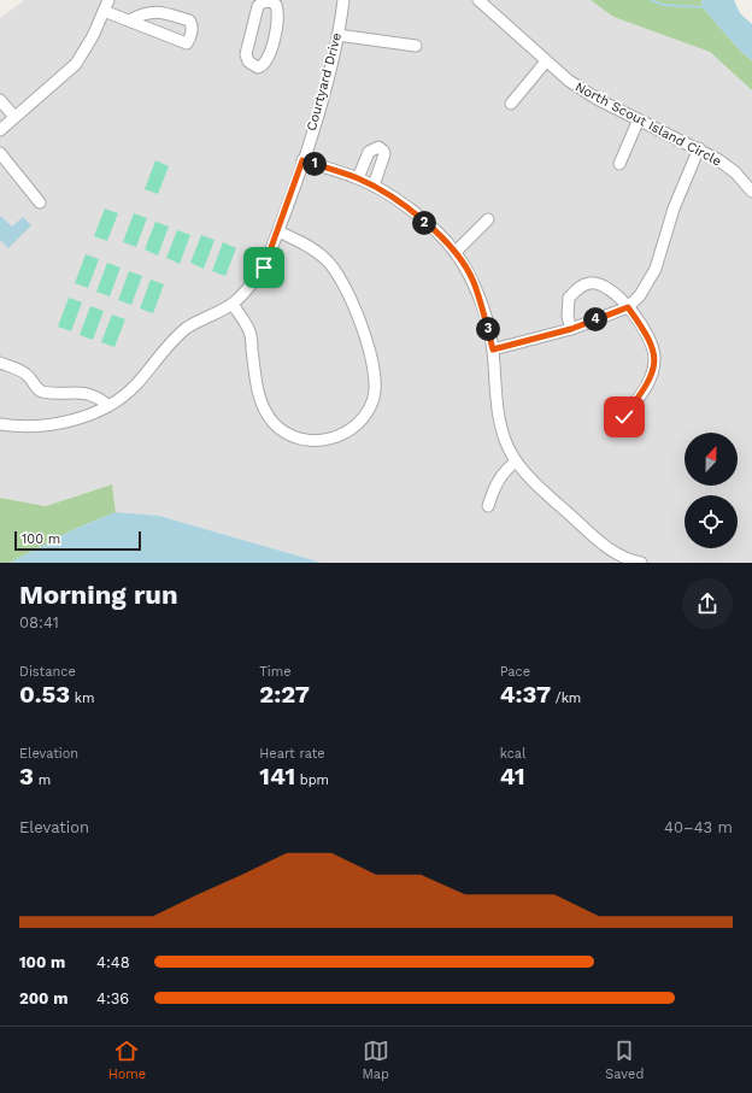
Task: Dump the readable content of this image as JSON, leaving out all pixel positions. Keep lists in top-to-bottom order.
{
  "streets": {
    "street": ["Courtyard Drive", "North Scout Island Circle"]
  },
  "scale_bar": "100 m",
  "north": "top",
  "page": {
    "pins": [
      "1",
      "2",
      "4",
      "3"
    ],
    "scale": "100 m",
    "heading": ["Morning run", "08:41"],
    "stats": [
      ["Distance", "0.53 km"],
      ["Time", "2:27"],
      ["Pace", "4:37 /km"],
      ["Elevation", "3 m"],
      ["Heart rate", "141 bpm"],
      ["kcal", "41"]
    ],
    "chart": ["Elevation", "40–43 m"],
    "list": [
      {
        "name": "100 m",
        "note": "4:48"
      },
      {
        "name": "200 m",
        "note": "4:36"
      }
    ],
    "tabs": ["Home", "Map", "Saved"]
  }
}
